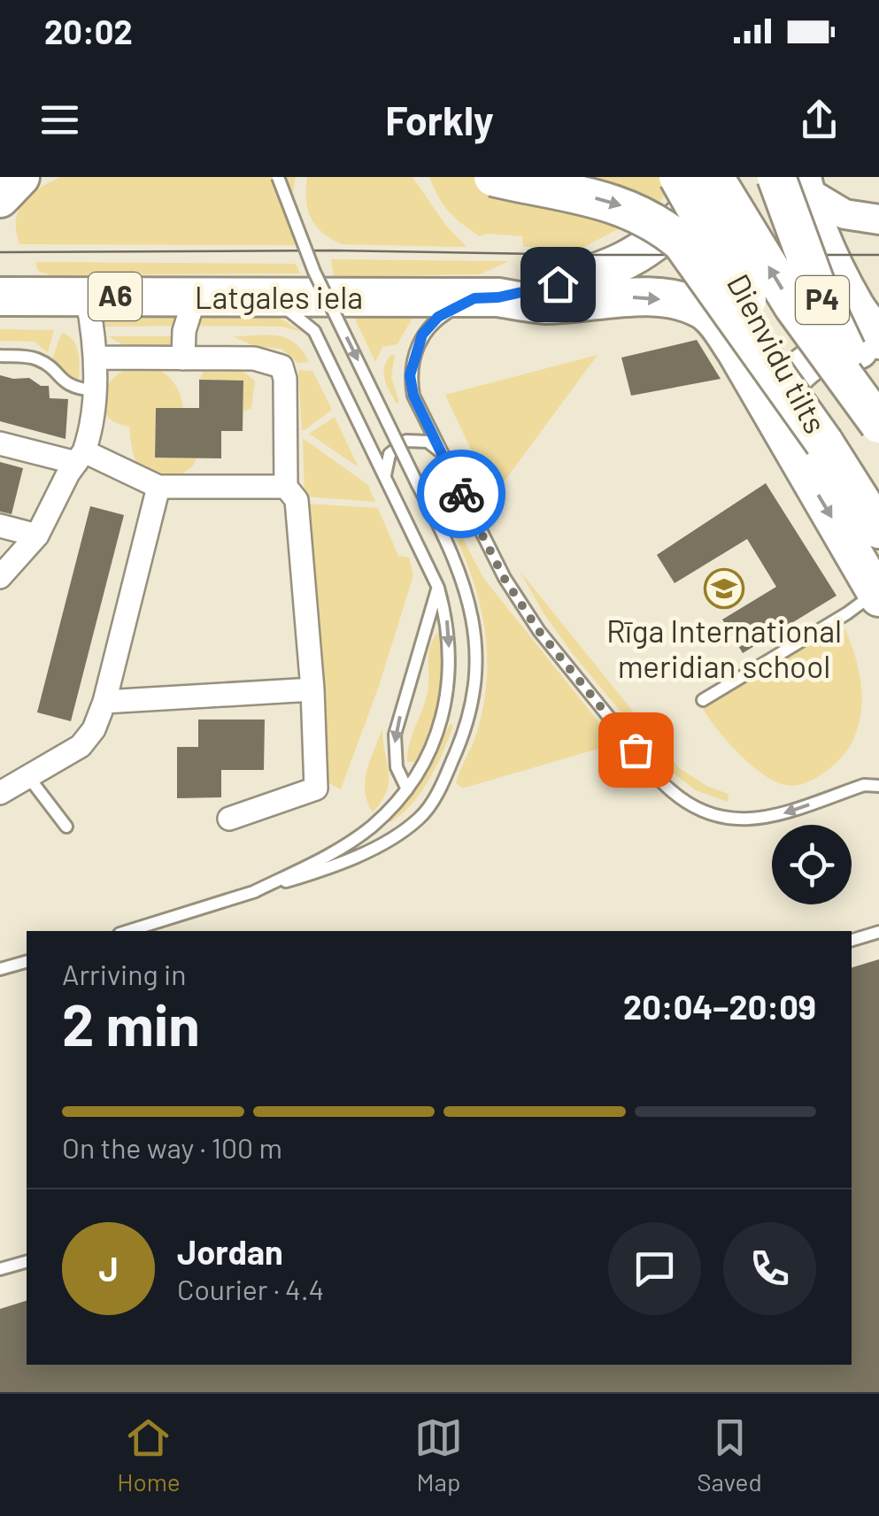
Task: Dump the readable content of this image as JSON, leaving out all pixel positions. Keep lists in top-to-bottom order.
{
  "streets": {
    "highway": [
      "A6",
      "Latgales iela",
      "P4",
      "Dienvidu tilts"
    ]
  },
  "crossings": [
    ["A6", "Latgales iela"],
    ["A6", "Dienvidu tilts"],
    ["P4", "Dienvidu tilts"]
  ],
  "places": {
    "school or university": ["Rīga International meridian school"]
  },
  "page": {
    "status": "20:02",
    "header": "Forkly",
    "heading": ["2 min", "Arriving in", "20:04–20:09"],
    "panel": ["Jordan", "Courier · 4.4"],
    "bar": "On the way · 100 m",
    "round": "J",
    "tabs": ["Home", "Map", "Saved"]
  }
}
